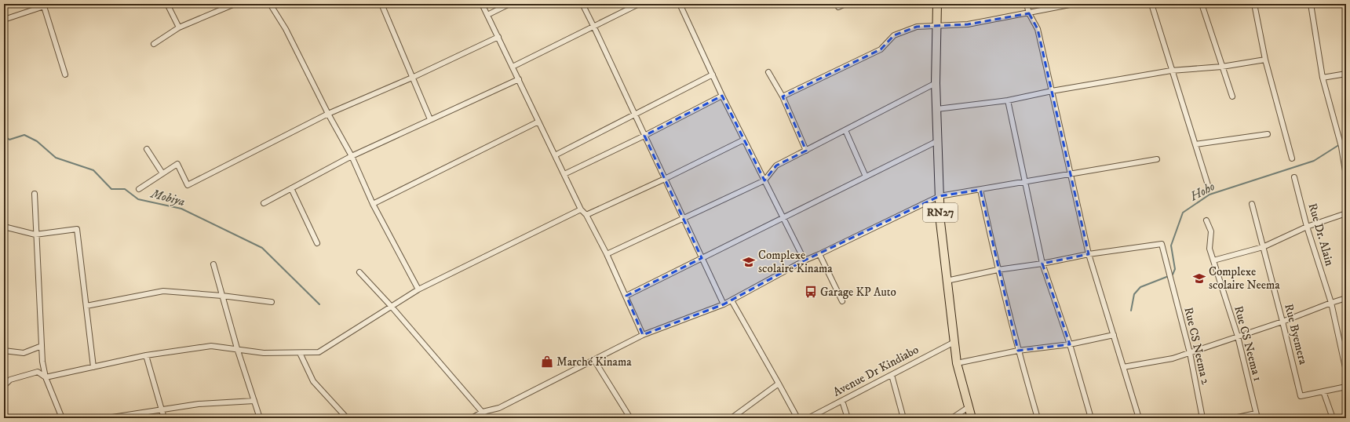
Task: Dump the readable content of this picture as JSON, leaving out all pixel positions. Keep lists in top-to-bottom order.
{
  "streets": {
    "main road": ["RN27"],
    "street": [
      "Rue Dr. Alain",
      "Rue Byemera",
      "Rue CS Neema 1",
      "Rue CS Neema 2",
      "Avenue Dr Kindiabo"
    ]
  },
  "crossings": [
    ["RN27", "Avenue Dr Kindiabo"]
  ],
  "water": ["Hoho", "Mobiya"],
  "places": {
    "school or university": ["Complexe scolaire Kinama", "Complexe scolaire Neema"],
    "bus stop": ["Garage KP Auto"],
    "shop": ["Marché Kinama"]
  }
}
